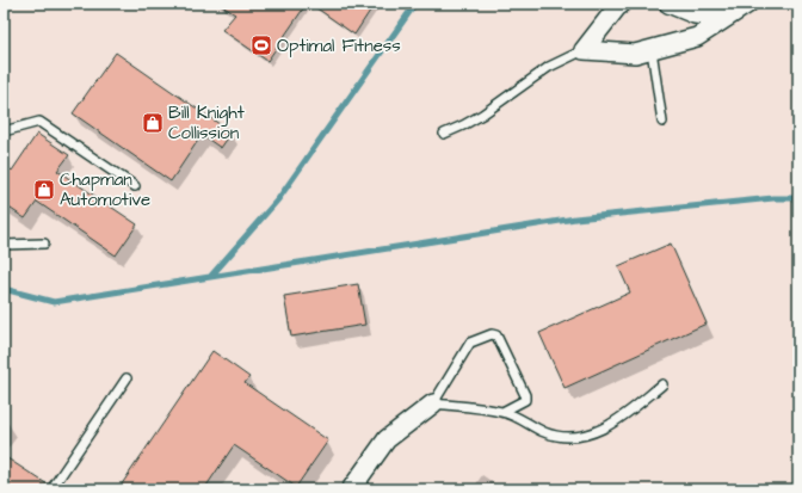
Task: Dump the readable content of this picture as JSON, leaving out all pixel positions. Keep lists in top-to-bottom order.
{
  "places": {
    "sports": ["Optimal Fitness"],
    "shop": ["Bill Knight Collission", "Chapman Automotive"]
  }
}
